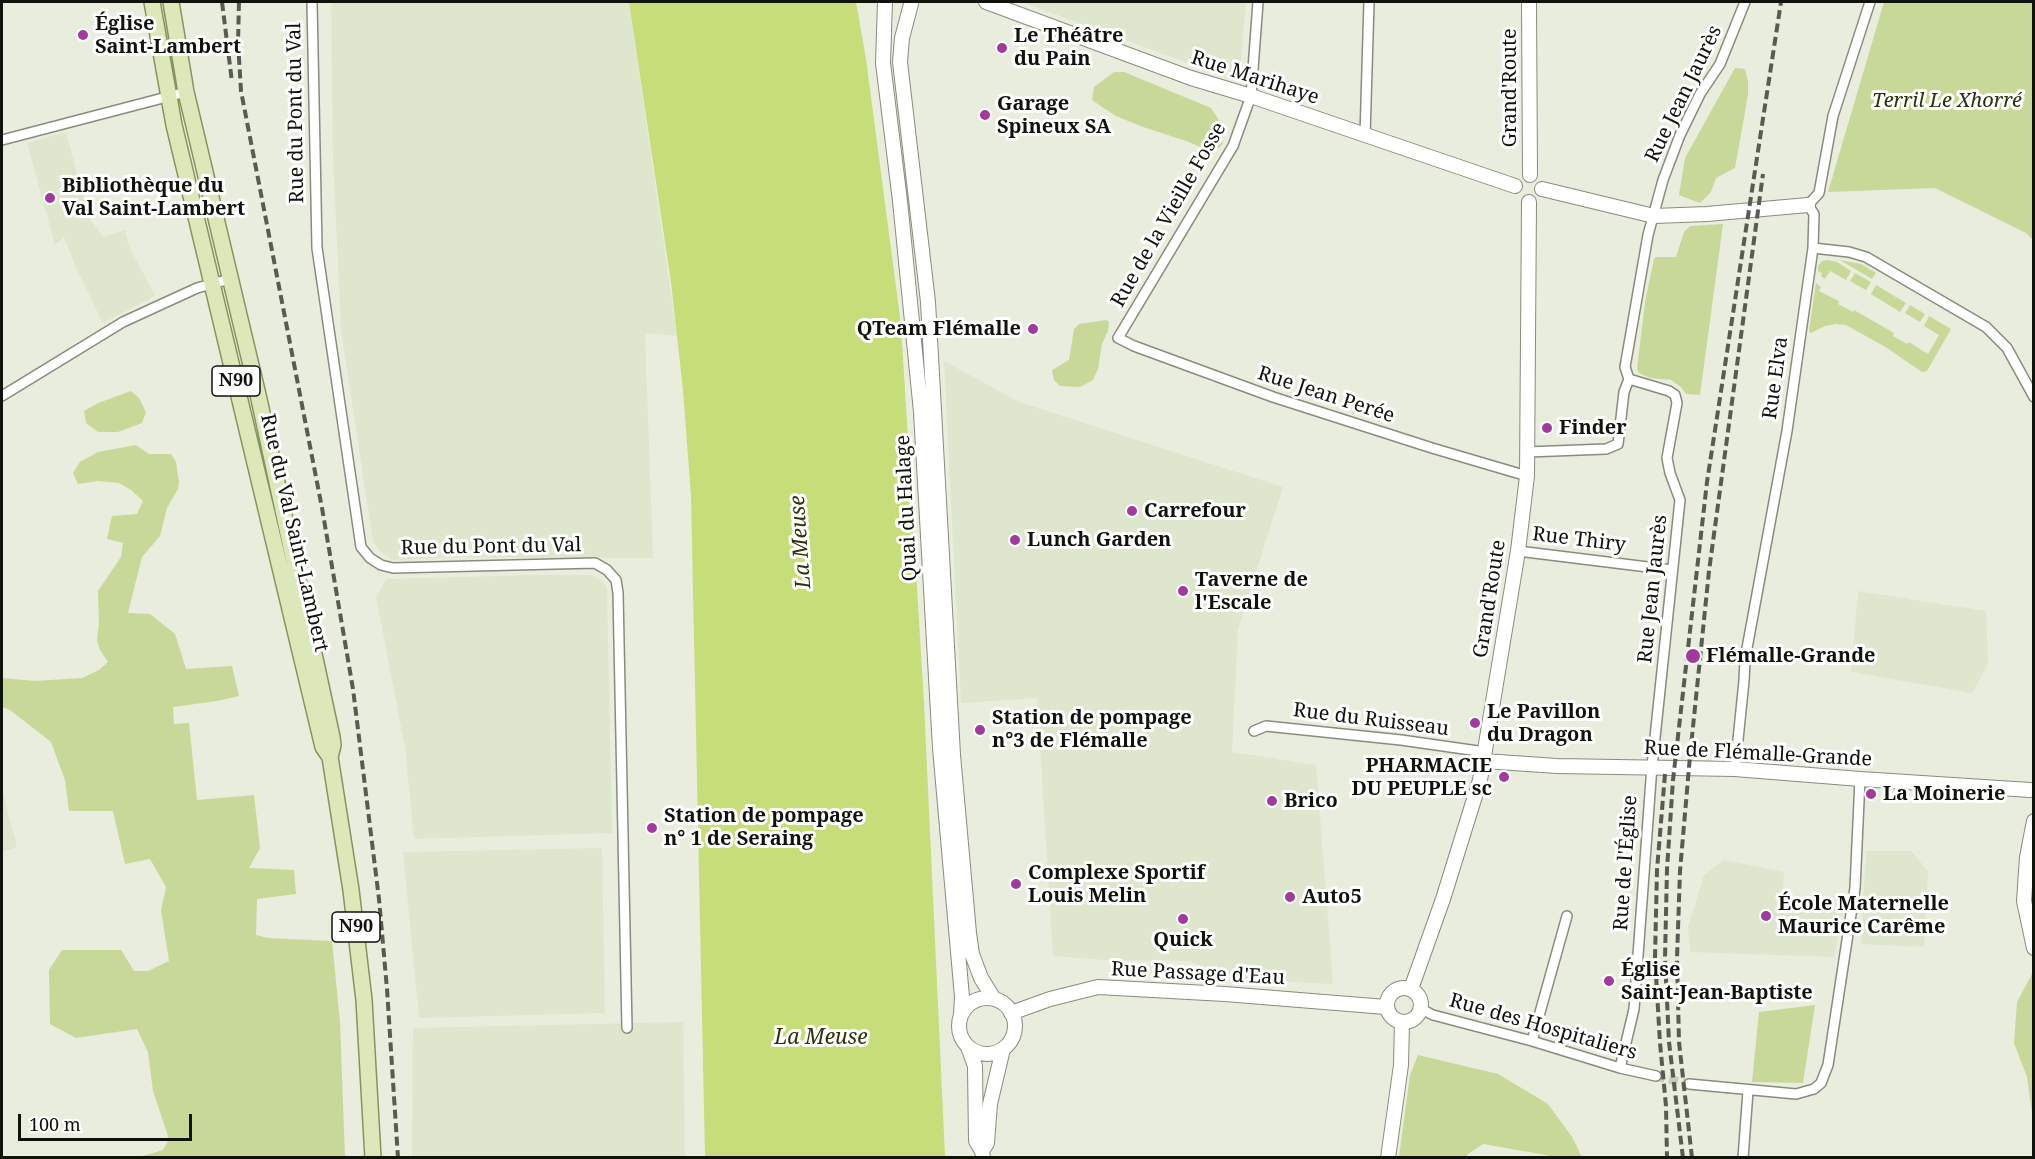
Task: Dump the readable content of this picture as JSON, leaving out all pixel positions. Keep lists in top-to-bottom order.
{
  "streets": {
    "main road": ["N90", "Rue du Val Saint-Lambert"],
    "street": [
      "Rue Marihaye",
      "Grand'Route",
      "Rue Jean Jaurès",
      "Rue du Pont du Val",
      "Rue de la Vieille Fosse",
      "Rue Elva",
      "Rue Jean Perée",
      "Quai du Halage",
      "Rue Thiry",
      "Rue du Ruisseau",
      "Rue de Flémalle-Grande",
      "Rue de l'Église",
      "Rue Passage d'Eau",
      "Rue des Hospitaliers"
    ]
  },
  "crossings": [
    ["Rue Marihaye", "Grand'Route"],
    ["Rue Marihaye", "Rue de la Vieille Fosse"],
    ["Grand'Route", "Rue Jean Jaurès"],
    ["Grand'Route", "Rue Jean Perée"],
    ["Grand'Route", "Rue Thiry"],
    ["Grand'Route", "Rue du Ruisseau"],
    ["Grand'Route", "Rue de Flémalle-Grande"],
    ["Grand'Route", "Rue Passage d'Eau"],
    ["Grand'Route", "Rue des Hospitaliers"],
    ["Rue Jean Jaurès", "Rue Thiry"],
    ["Rue Jean Jaurès", "Rue de Flémalle-Grande"],
    ["Rue Jean Jaurès", "Rue de l'Église"],
    ["Rue de la Vieille Fosse", "Rue Jean Perée"],
    ["Rue Elva", "Rue de Flémalle-Grande"],
    ["Quai du Halage", "Rue Passage d'Eau"],
    ["Rue du Ruisseau", "Rue de Flémalle-Grande"],
    ["Rue de Flémalle-Grande", "Rue de l'Église"],
    ["Rue de l'Église", "Rue des Hospitaliers"],
    ["Rue Passage d'Eau", "Rue des Hospitaliers"]
  ],
  "water": ["La Meuse"],
  "parks": ["Terril Le Xhorré"],
  "places": [
    "Église Saint-Lambert",
    "Le Théâtre du Pain",
    "Garage Spineux SA",
    "Bibliothèque du Val Saint-Lambert",
    "QTeam Flémalle",
    "Finder",
    "Carrefour",
    "Lunch Garden",
    "Taverne de l'Escale",
    "Flémalle-Grande",
    "Le Pavillon du Dragon",
    "Station de pompage n°3 de Flémalle",
    "PHARMACIE DU PEUPLE sc",
    "La Moinerie",
    "Brico",
    "Station de pompage n° 1 de Seraing",
    "Complexe Sportif Louis Melin",
    "Auto5",
    "École Maternelle Maurice Carême",
    "Quick",
    "Église Saint-Jean-Baptiste"
  ],
  "scale_bar": "100 m"
}
